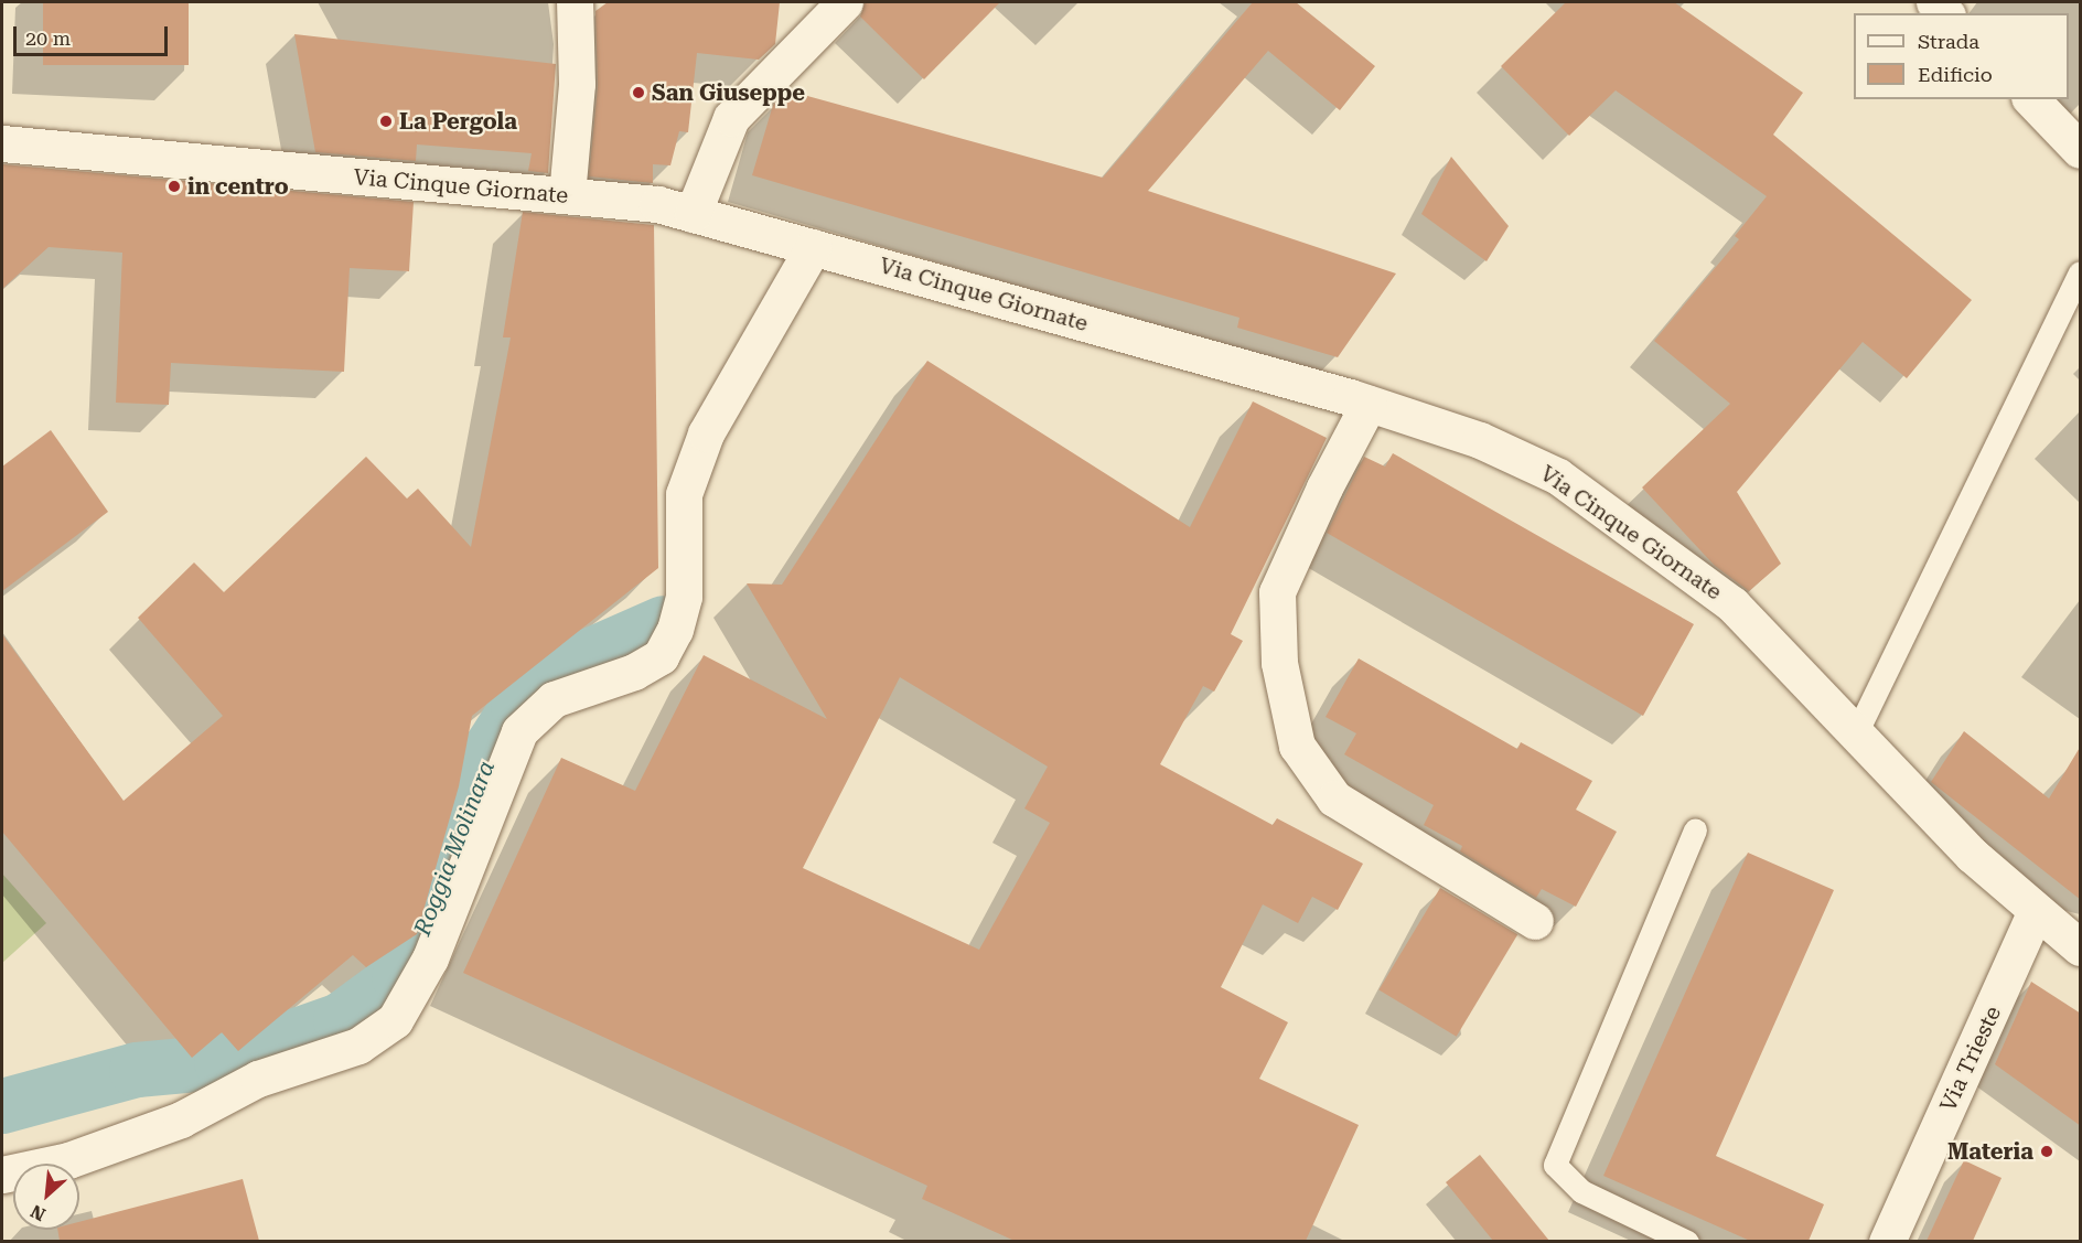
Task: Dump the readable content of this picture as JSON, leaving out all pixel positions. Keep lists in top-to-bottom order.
{
  "streets": {
    "street": ["Via Cinque Giornate", "Via Trieste"]
  },
  "crossings": [
    ["Via Cinque Giornate", "Via Trieste"]
  ],
  "water": ["Roggia Molinara"],
  "places": [
    "San Giuseppe",
    "La Pergola",
    "in centro",
    "Materia"
  ],
  "legend": ["Strada", "Edificio"],
  "scale_bar": "20 m",
  "north": "bottom left"
}
